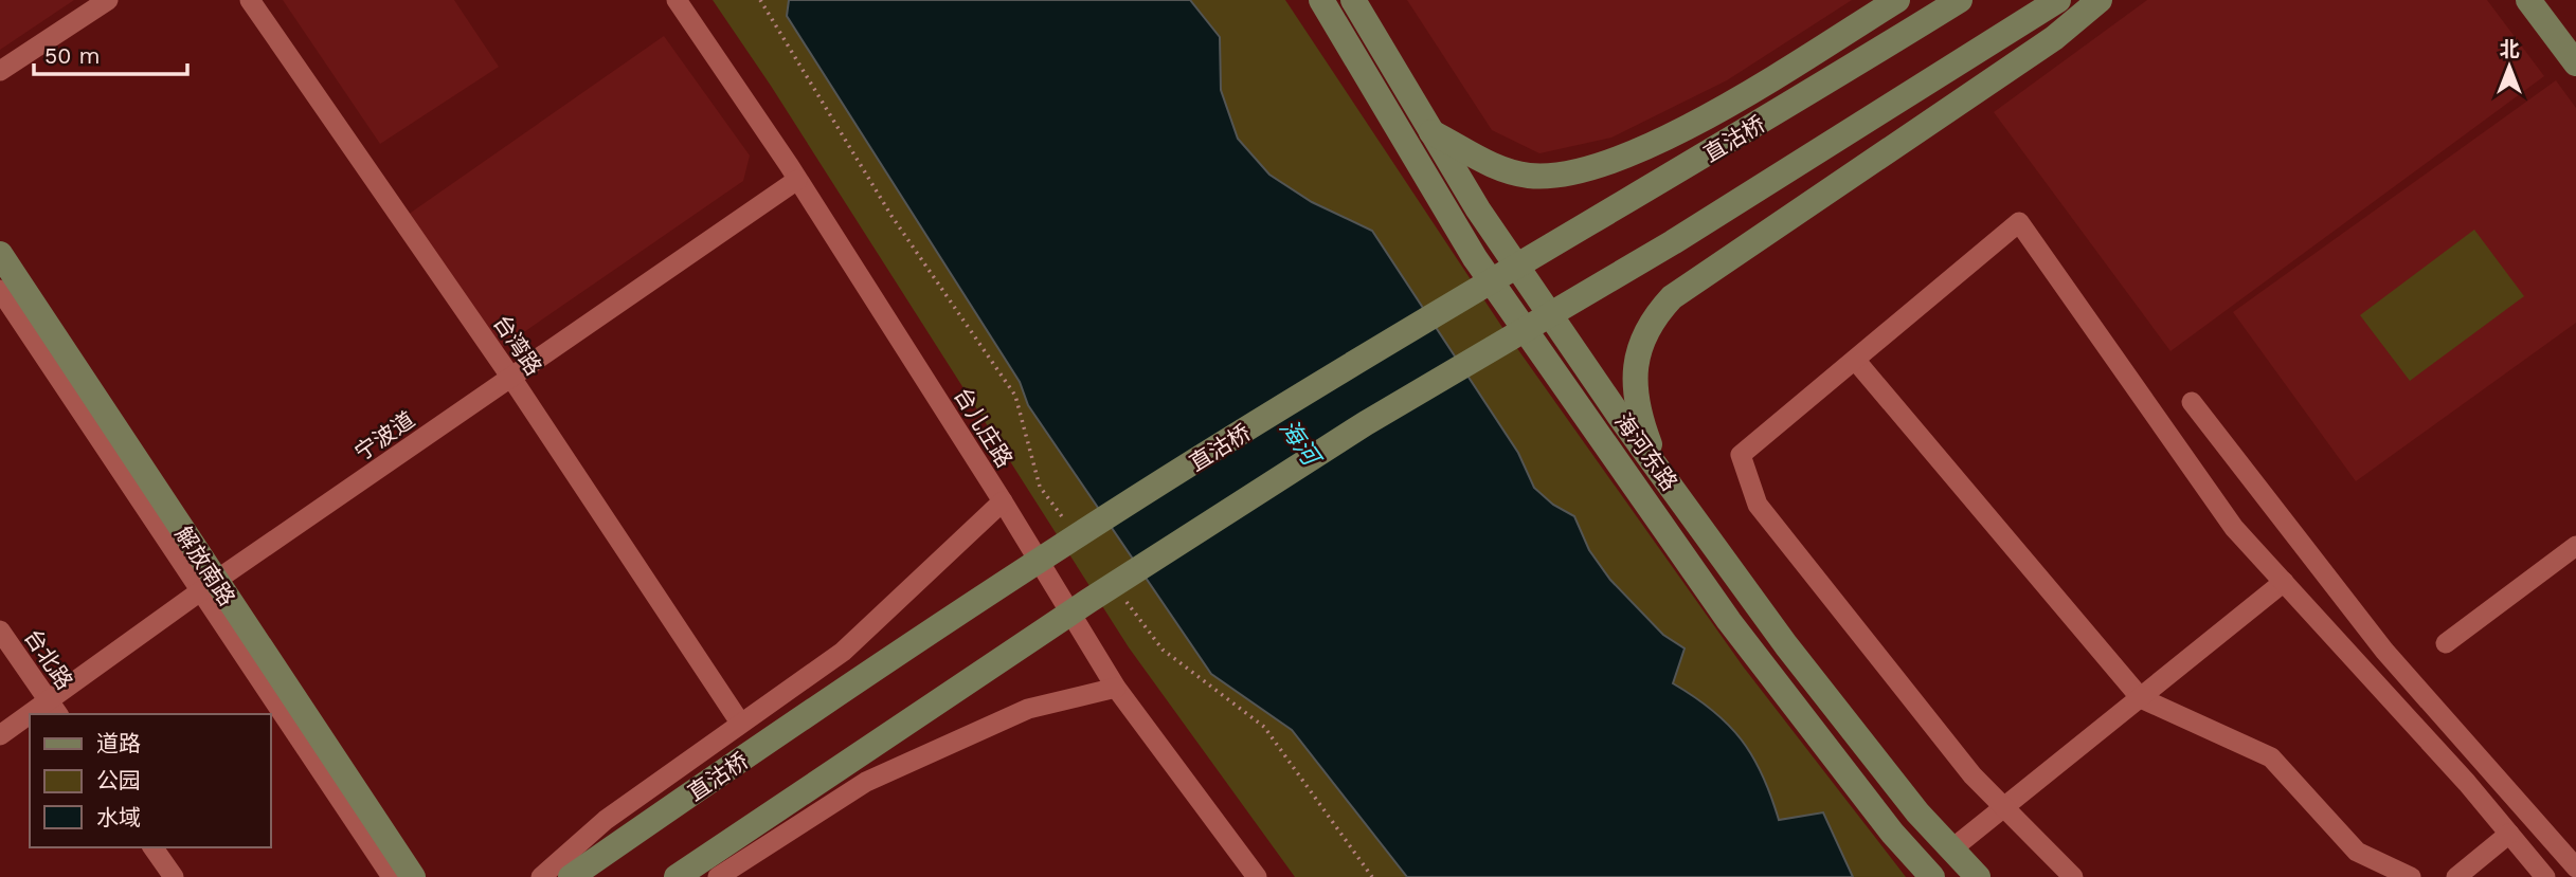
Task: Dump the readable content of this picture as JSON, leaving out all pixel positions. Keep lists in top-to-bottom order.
{
  "streets": {
    "main road": ["直沽桥", "海河东路", "解放南路"],
    "street": [
      "台湾路",
      "台儿庄路",
      "宁波道",
      "台北路"
    ]
  },
  "crossings": [
    ["台湾路", "宁波道"],
    ["台儿庄路", "宁波道"],
    ["宁波道", "解放南路"],
    ["宁波道", "台北路"]
  ],
  "water": ["海河"],
  "legend": ["道路", "公园", "水域"],
  "scale_bar": "50 m",
  "north": "top"
}
